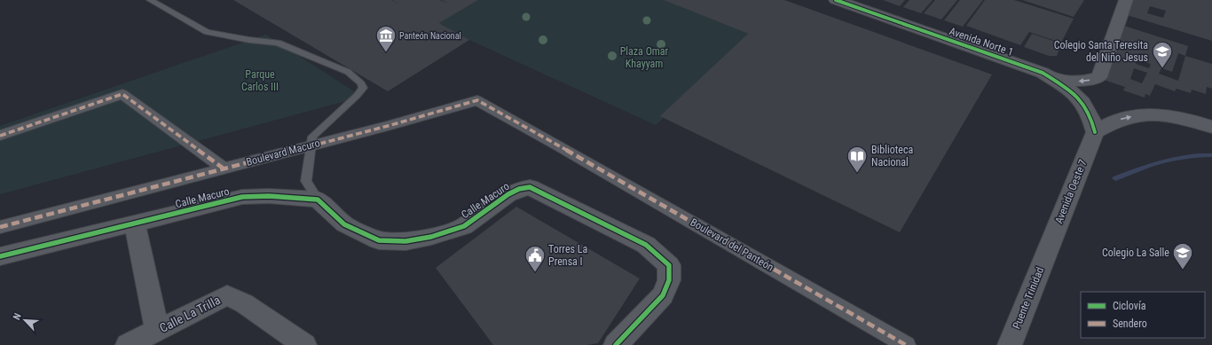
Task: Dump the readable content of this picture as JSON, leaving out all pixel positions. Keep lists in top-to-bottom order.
{
  "streets": {
    "street": [
      "Avenida Norte 1",
      "Boulevard Macuro",
      "Avenida Oeste 7",
      "Calle Macuro",
      "Boulevard del Panteón",
      "Puente Trinidad",
      "Calle La Trilla"
    ]
  },
  "crossings": [
    ["Avenida Norte 1", "Avenida Oeste 7"],
    ["Boulevard Macuro", "Boulevard del Panteón"],
    ["Avenida Oeste 7", "Puente Trinidad"]
  ],
  "parks": ["Plaza Omar Khayyam", "Parque Carlos III"],
  "places": {
    "museum": ["Panteón Nacional"],
    "school or university": ["Colegio Santa Teresita del Niño Jesus", "Colegio La Salle"],
    "library": ["Biblioteca Nacional"],
    "public building": ["Torres La Prensa I"]
  },
  "legend": ["Ciclovía", "Sendero"],
  "north": "top left"
}
